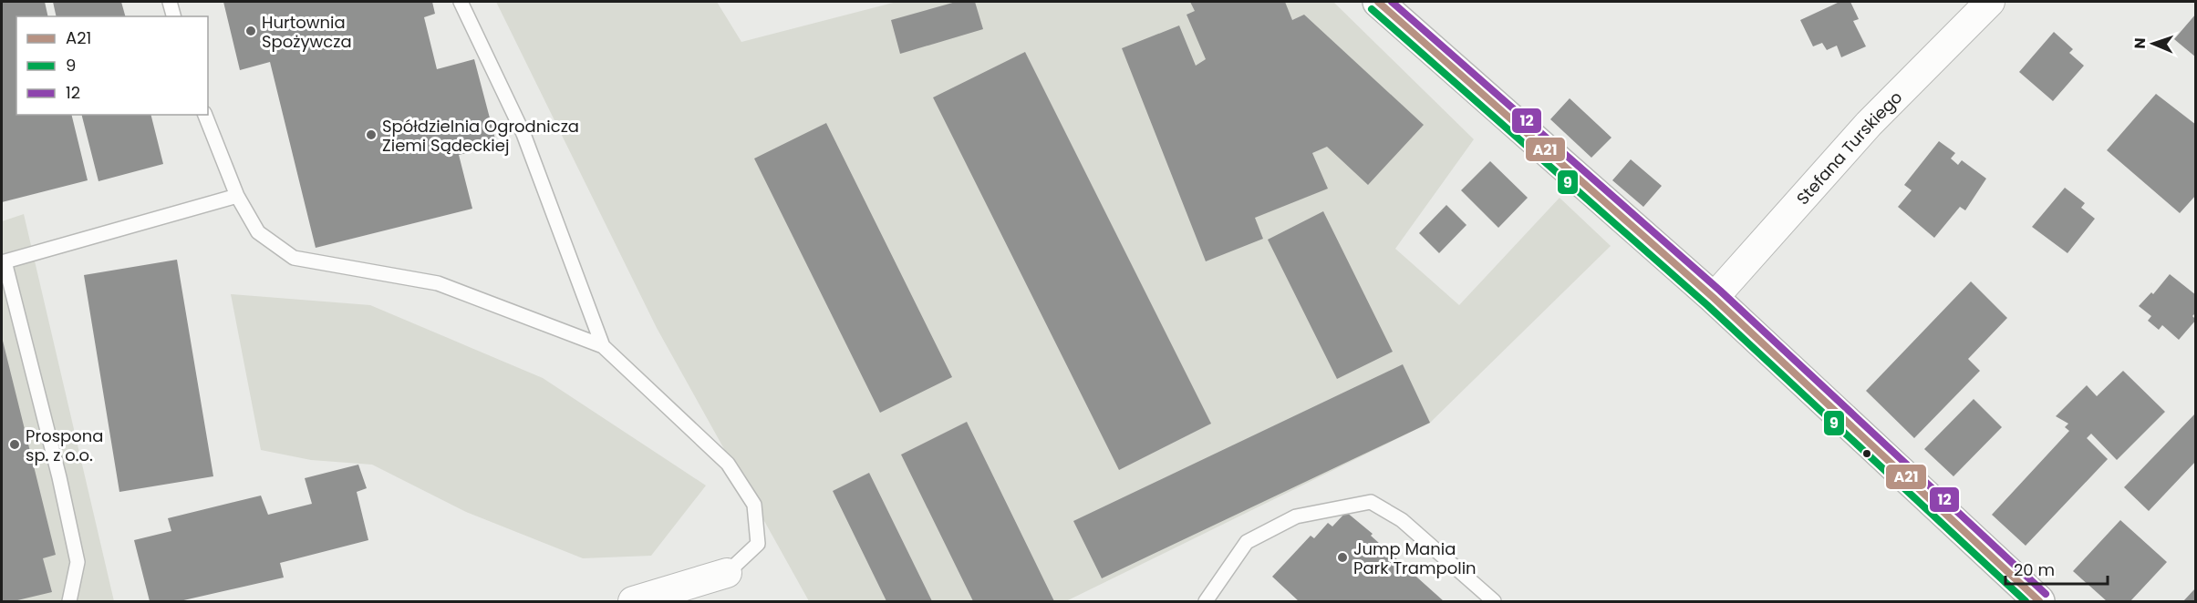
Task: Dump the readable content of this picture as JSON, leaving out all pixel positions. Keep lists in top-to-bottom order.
{
  "streets": {
    "street": ["Stefana Turskiego"]
  },
  "places": [
    "Hurtownia Spożywcza",
    "Spółdzielnia Ogrodnicza Ziemi Sądeckiej",
    "Prospona sp. z o.o.",
    "Jump Mania Park Trampolin"
  ],
  "lines": ["transit line A21", "transit line 12", "transit line 9"],
  "legend": ["A21", "9", "12"],
  "scale_bar": "20 m",
  "north": "left"
}
